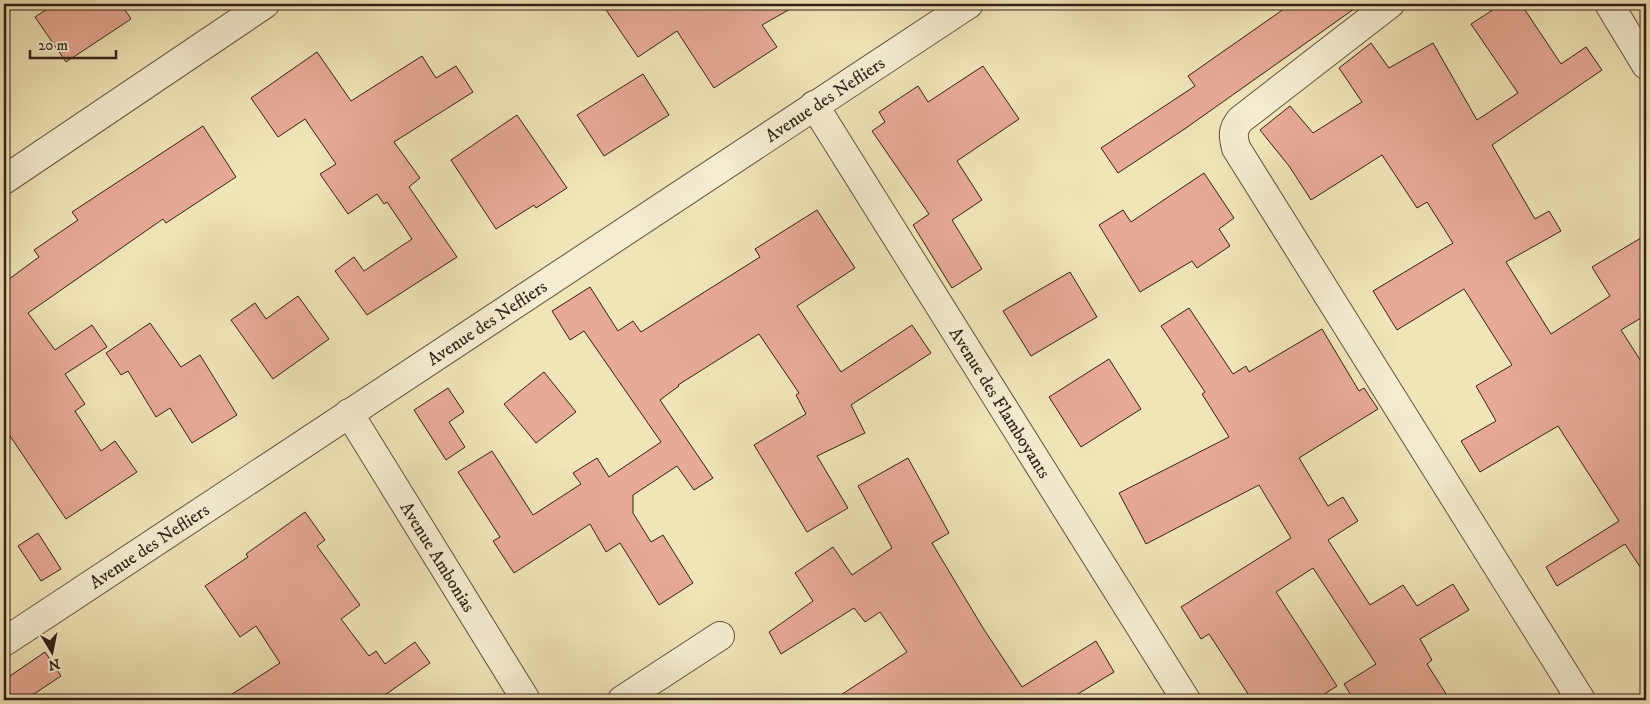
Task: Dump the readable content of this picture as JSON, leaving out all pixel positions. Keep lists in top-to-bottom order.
{
  "streets": {
    "street": ["Avenue des Nefliers", "Avenue des Flamboyants", "Avenue Ambonias"]
  },
  "crossings": [
    ["Avenue des Nefliers", "Avenue des Flamboyants"],
    ["Avenue des Nefliers", "Avenue Ambonias"]
  ],
  "scale_bar": "20 m",
  "north": "bottom"
}
